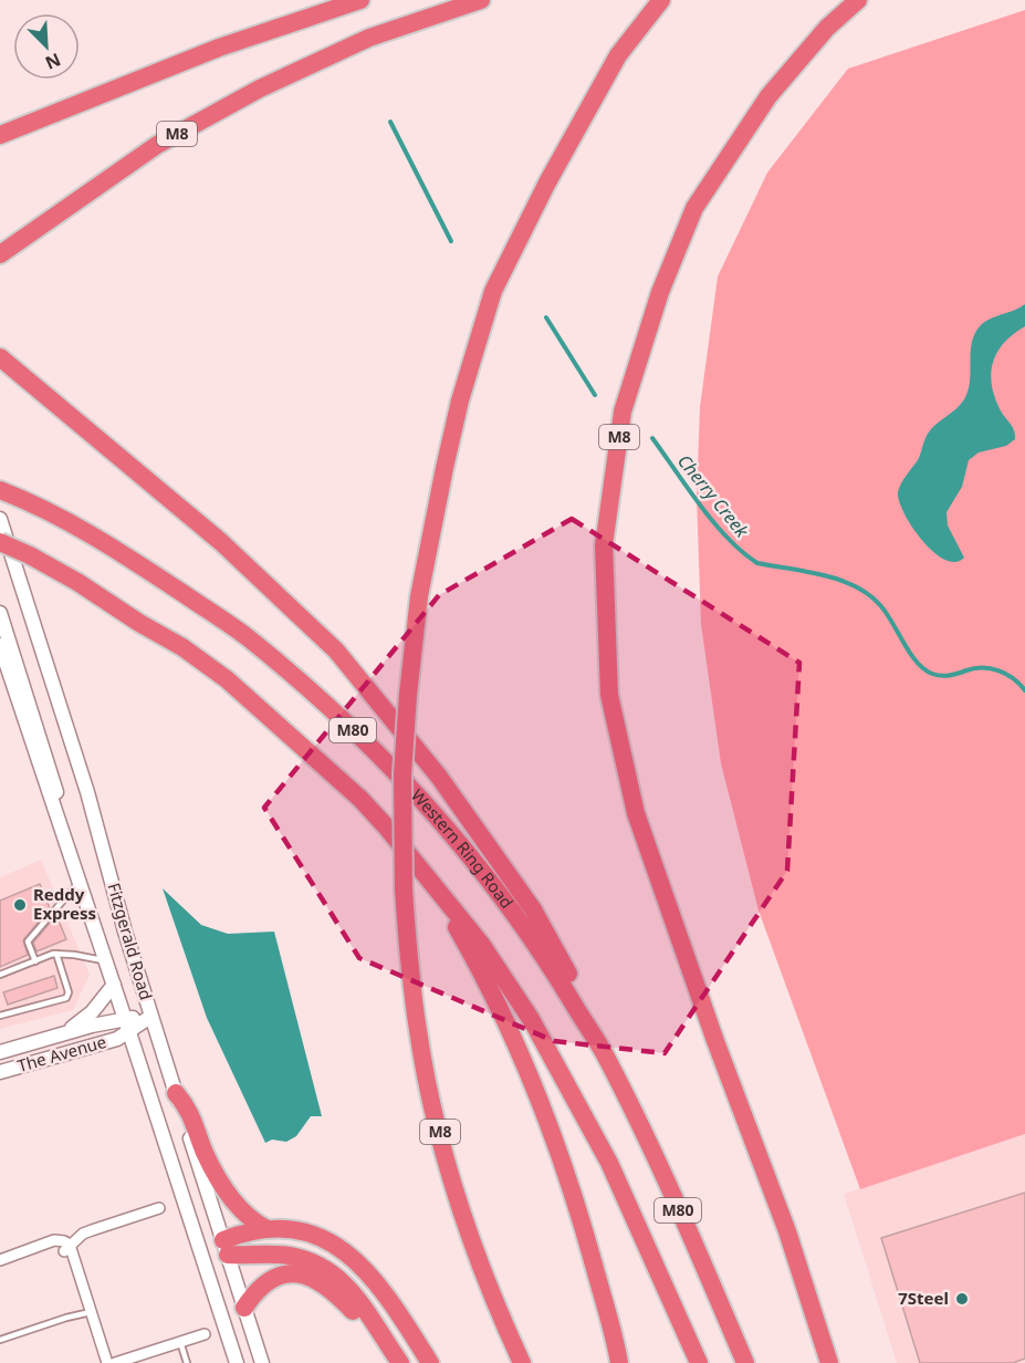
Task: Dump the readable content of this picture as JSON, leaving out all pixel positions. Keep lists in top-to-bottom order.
{
  "streets": {
    "highway": ["M8", "M80", "Western Ring Road"],
    "main road": ["Fitzgerald Road", "The Avenue"]
  },
  "crossings": [
    ["Fitzgerald Road", "The Avenue"]
  ],
  "water": ["Cherry Creek"],
  "places": ["Reddy Express", "7Steel"],
  "north": "bottom right"
}
